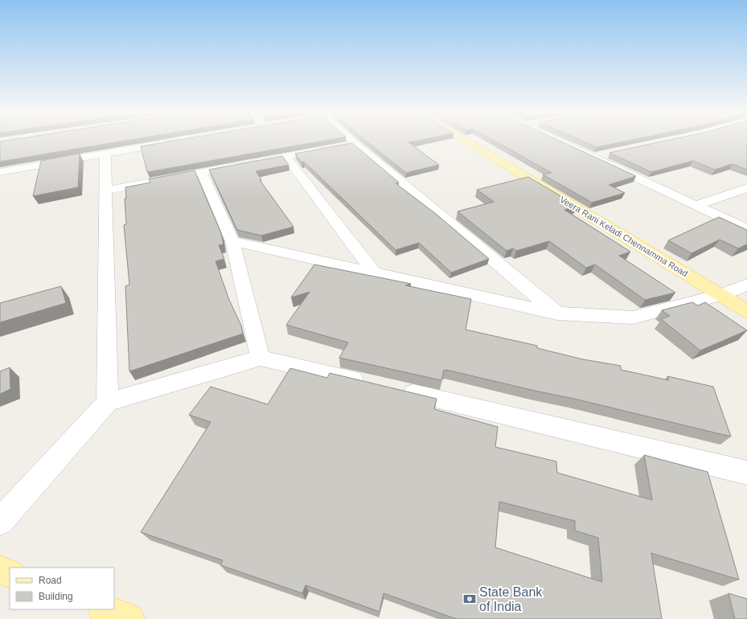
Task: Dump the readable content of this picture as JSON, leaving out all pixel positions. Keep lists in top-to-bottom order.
{
  "streets": {
    "main road": ["Veera Rani Keladi Chennamma Road"]
  },
  "places": {
    "bank": ["State Bank of India"]
  },
  "legend": ["Road", "Building"]
}
